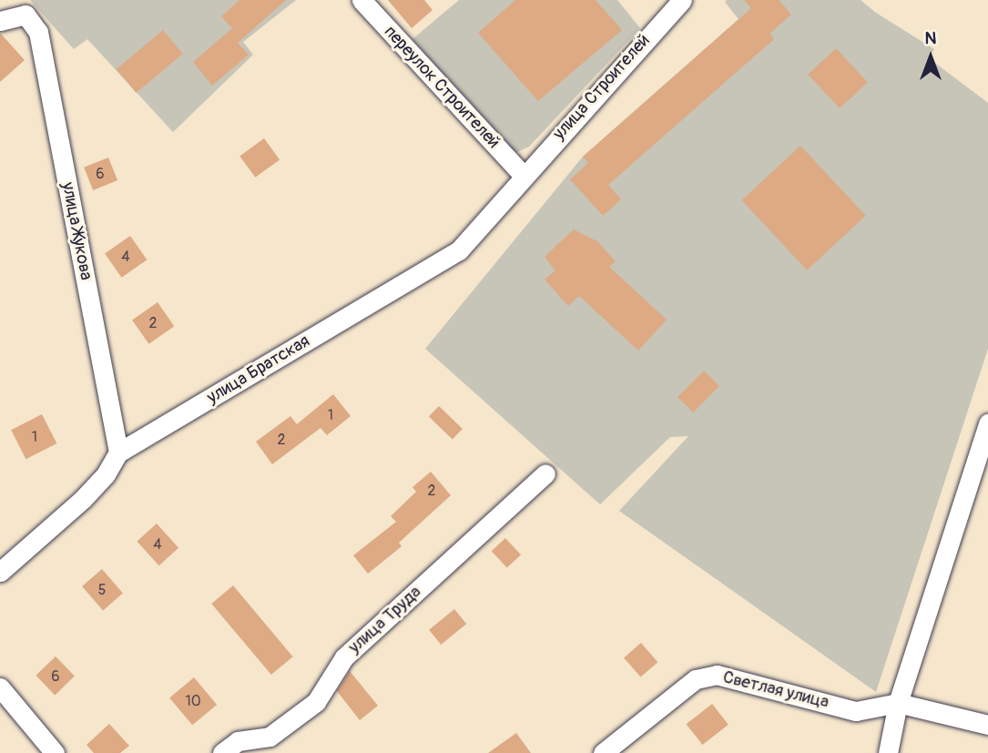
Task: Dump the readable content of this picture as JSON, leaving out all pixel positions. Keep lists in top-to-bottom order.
{
  "streets": {
    "street": [
      "переулок Строителей",
      "улица Строителей",
      "улица Жукова",
      "улица Братская",
      "улица Труда",
      "Светлая улица"
    ]
  },
  "crossings": [
    ["переулок Строителей", "улица Строителей"],
    ["переулок Строителей", "улица Братская"],
    ["улица Строителей", "улица Братская"],
    ["улица Жукова", "улица Братская"]
  ],
  "house_numbers": [
    "6",
    "4",
    "2",
    "1",
    "1",
    "2",
    "2",
    "4",
    "5",
    "6",
    "10"
  ],
  "north": "top"
}
